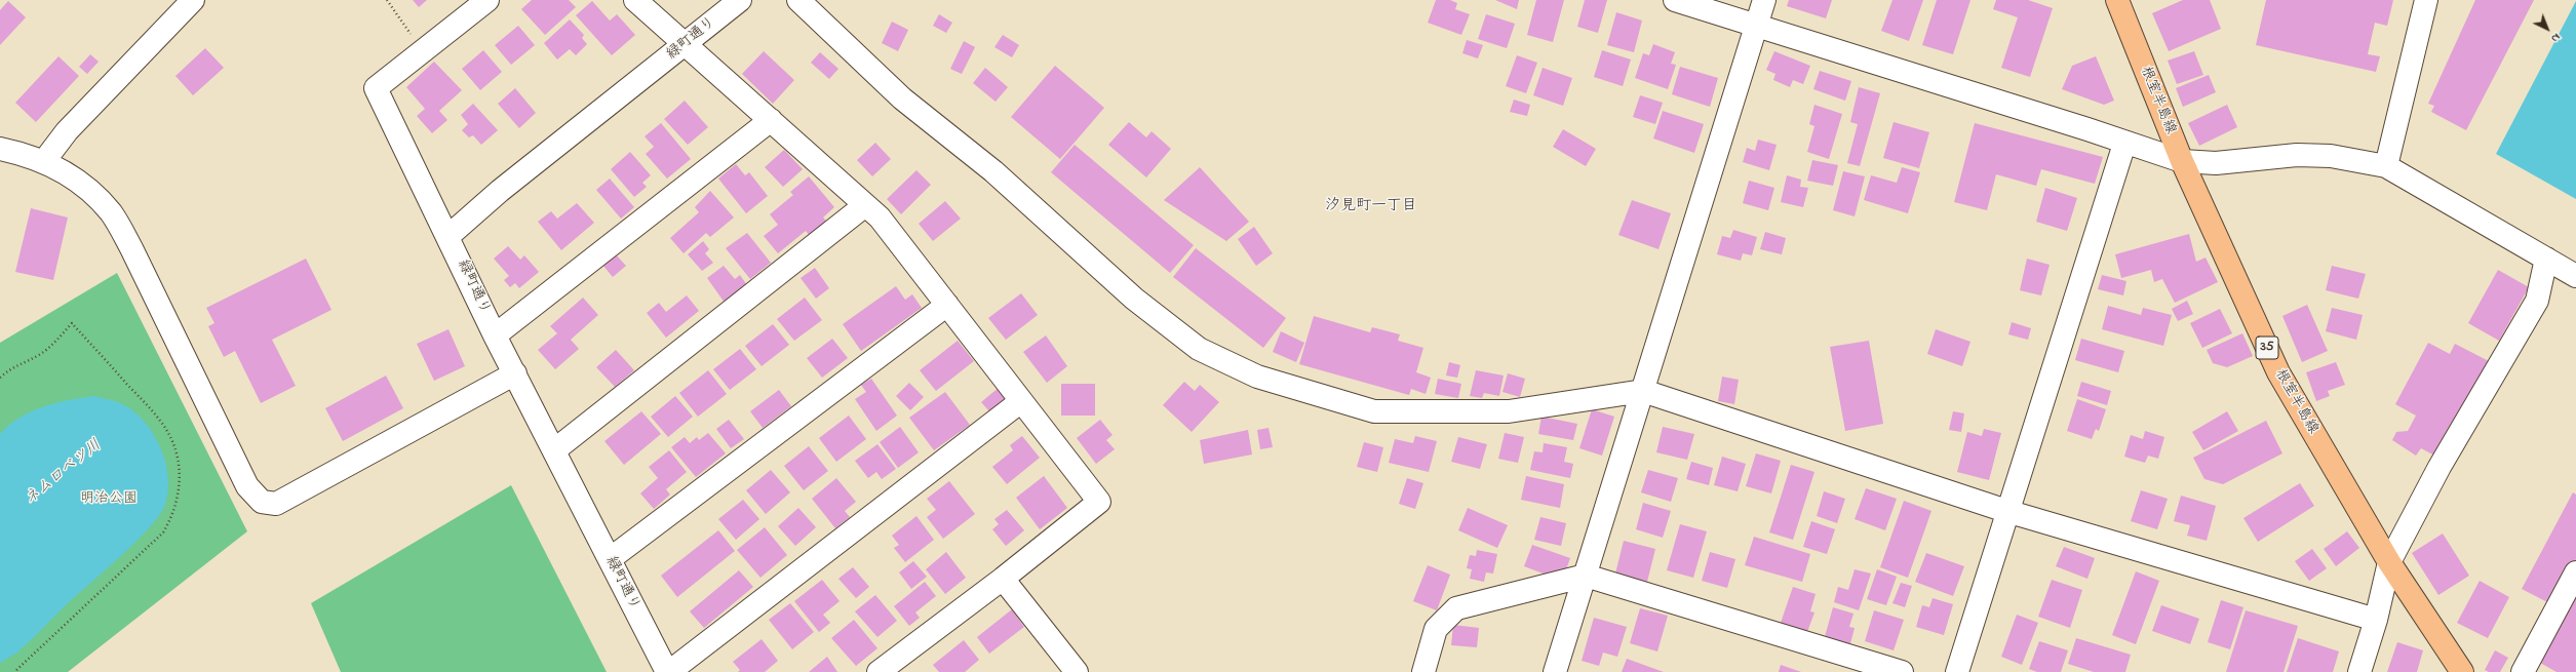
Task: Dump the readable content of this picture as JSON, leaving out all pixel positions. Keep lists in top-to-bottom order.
{
  "streets": {
    "main road": ["根室半島線", "35"],
    "street": ["緑町通り"]
  },
  "districts": ["汐見町一丁目"],
  "water": ["ネムロベツ川"],
  "parks": ["明治公園"],
  "north": "bottom right"
}
